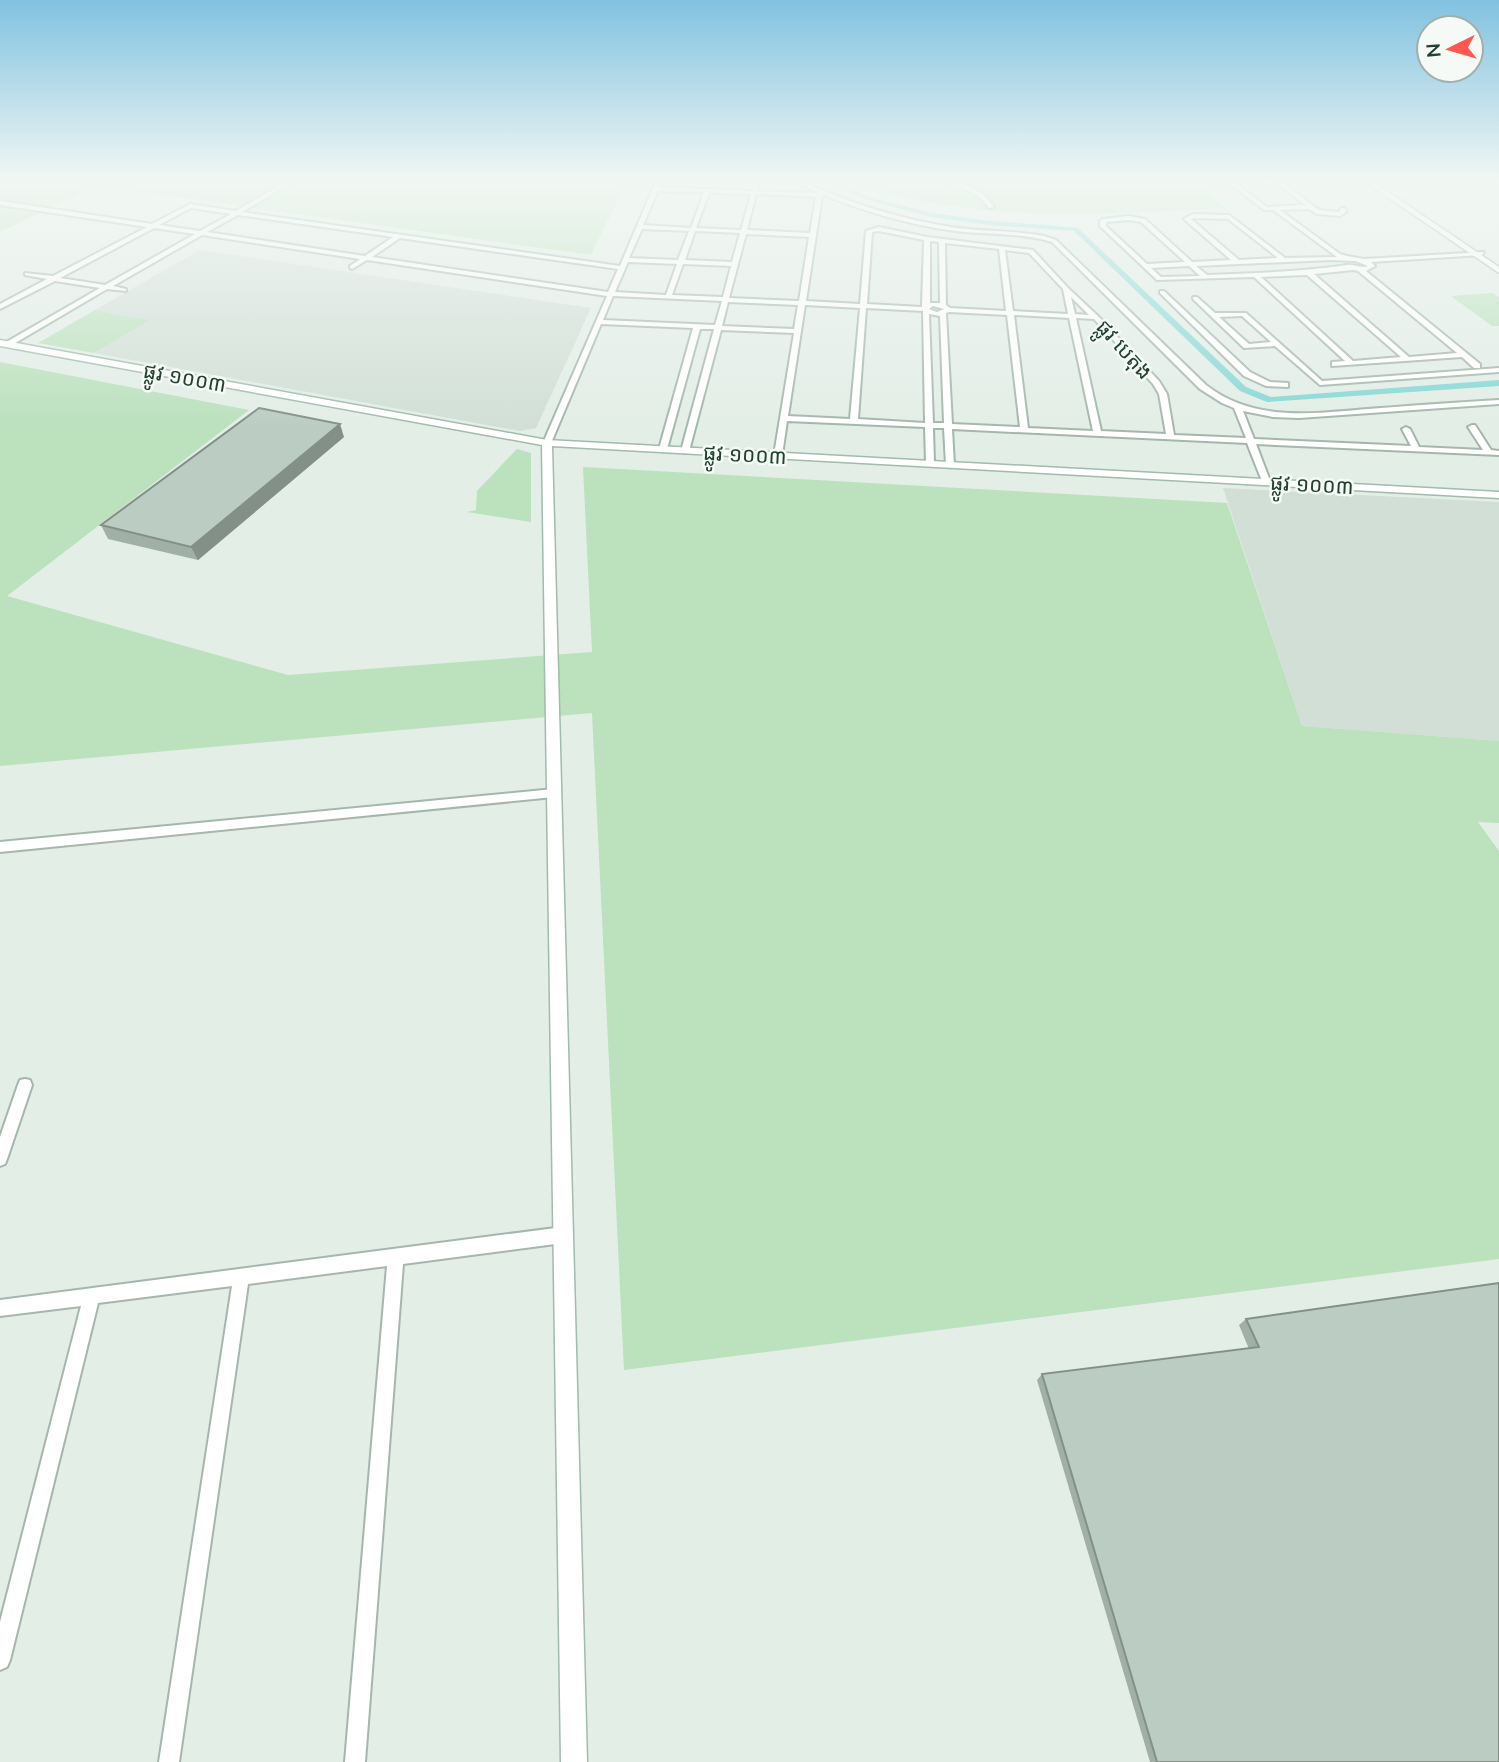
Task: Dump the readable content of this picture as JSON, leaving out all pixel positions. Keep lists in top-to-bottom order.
{
  "streets": {
    "main road": ["ផ្លូវ ១០០៣"],
    "street": ["ផ្លូវ បេតុង"]
  },
  "north": "left"
}
